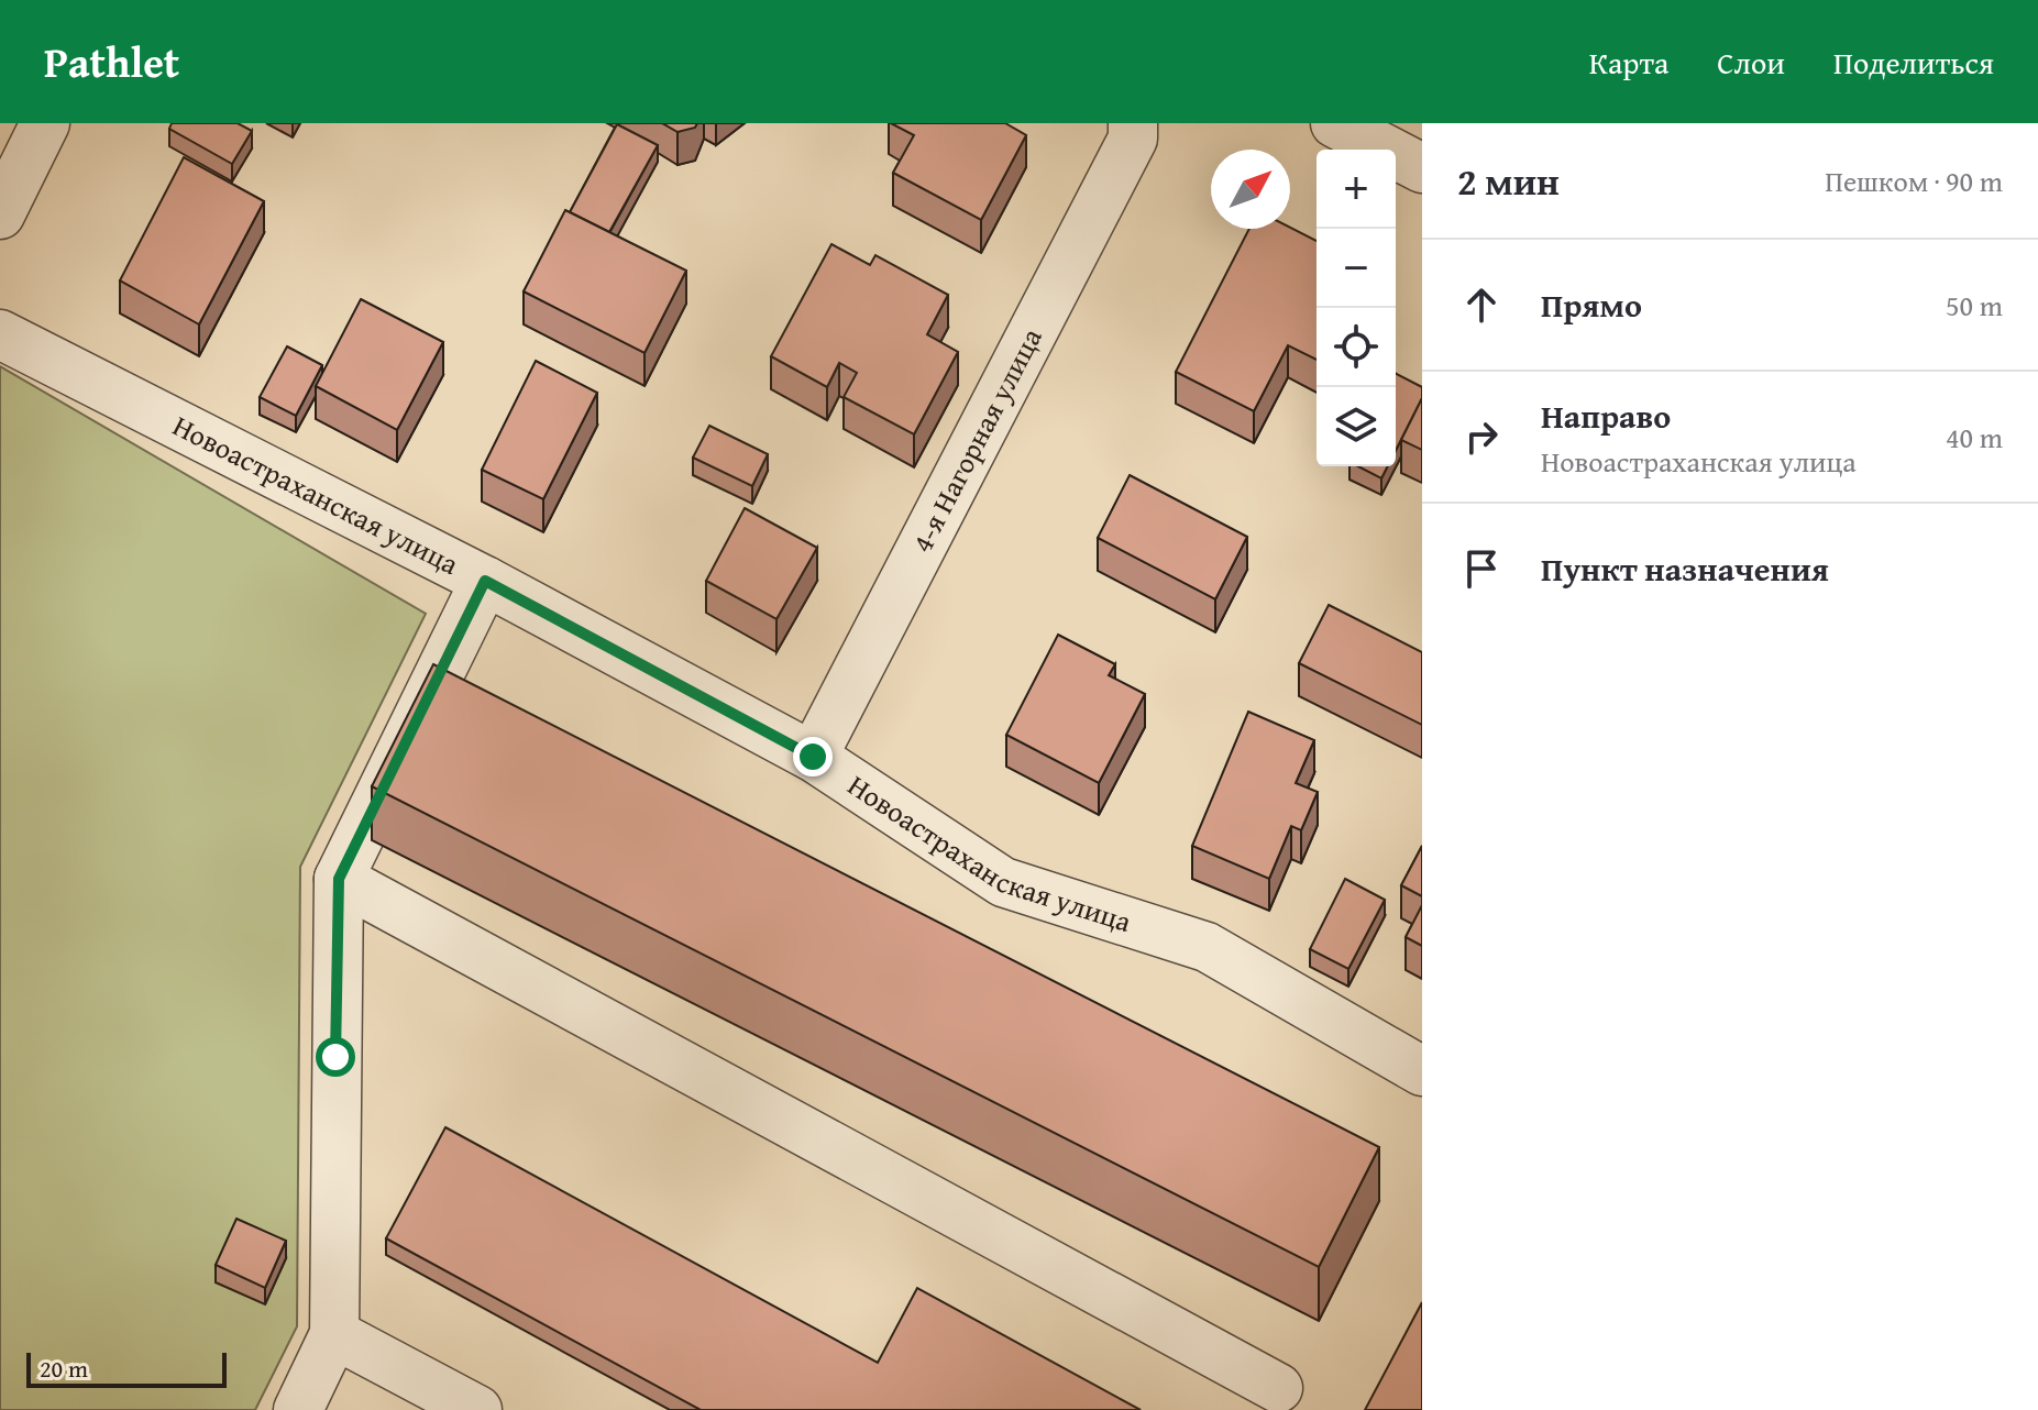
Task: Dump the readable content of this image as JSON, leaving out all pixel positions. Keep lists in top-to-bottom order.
{
  "streets": {
    "street": ["4-я Нагорная улица", "Новоастраханская улица"]
  },
  "crossings": [
    ["4-я Нагорная улица", "Новоастраханская улица"]
  ],
  "scale_bar": "20 m",
  "north": "top right",
  "page": {
    "header": "Pathlet",
    "nav": ["Карта", "Слои", "Поделиться"],
    "heading": ["2 мин", "Пешком · 90 m"],
    "map_buttons": ["+", "−"],
    "list": [
      ["Прямо", "50 m"],
      ["Направо", "Новоастраханская улица", "40 m"],
      "Пункт назначения"
    ],
    "scale": "20 m"
  }
}
